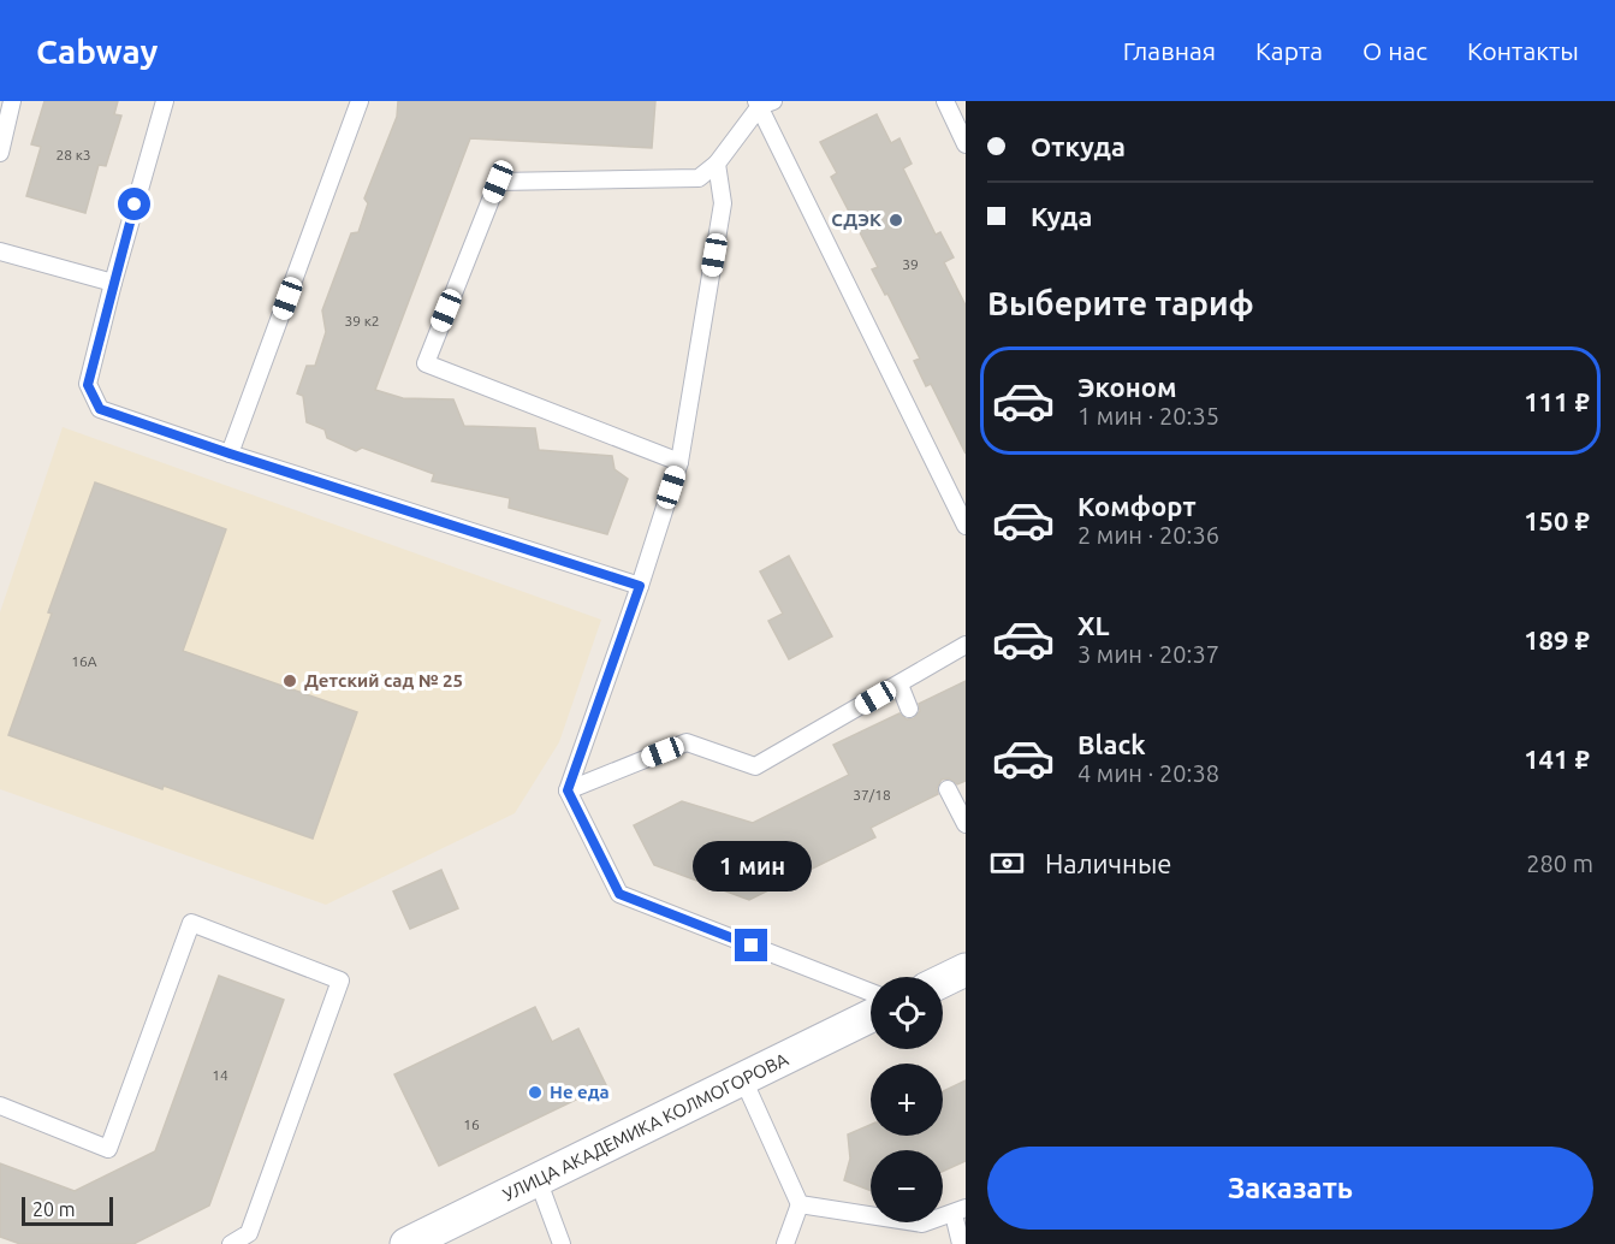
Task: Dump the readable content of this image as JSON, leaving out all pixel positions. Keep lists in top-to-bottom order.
{
  "streets": {
    "street": ["УЛИЦА АКАДЕМИКА КОЛМОГОРОВА"]
  },
  "places": ["СДЭК", "Детский сад № 25", "Не еда"],
  "house_numbers": [
    "28 к3",
    "39",
    "39 к2",
    "16А",
    "37/18",
    "14",
    "16"
  ],
  "scale_bar": "20 m",
  "page": {
    "header": "Cabway",
    "nav": [
      "Главная",
      "Карта",
      "О нас",
      "Контакты"
    ],
    "banner": ["Откуда", "Куда"],
    "heading": "Выберите тариф",
    "list": [
      {
        "name": "Эконом",
        "note": "1 мин · 20:35",
        "value": "111 ₽"
      },
      {
        "name": "Комфорт",
        "note": "2 мин · 20:36",
        "value": "150 ₽"
      },
      {
        "name": "XL",
        "note": "3 мин · 20:37",
        "value": "189 ₽"
      },
      {
        "name": "Black",
        "note": "4 мин · 20:38",
        "value": "141 ₽"
      }
    ],
    "pay": ["Наличные", "280 m"],
    "bubble": "1 мин",
    "map_buttons": ["+", "−"],
    "buttons": "Заказать",
    "scale": "20 m"
  }
}
